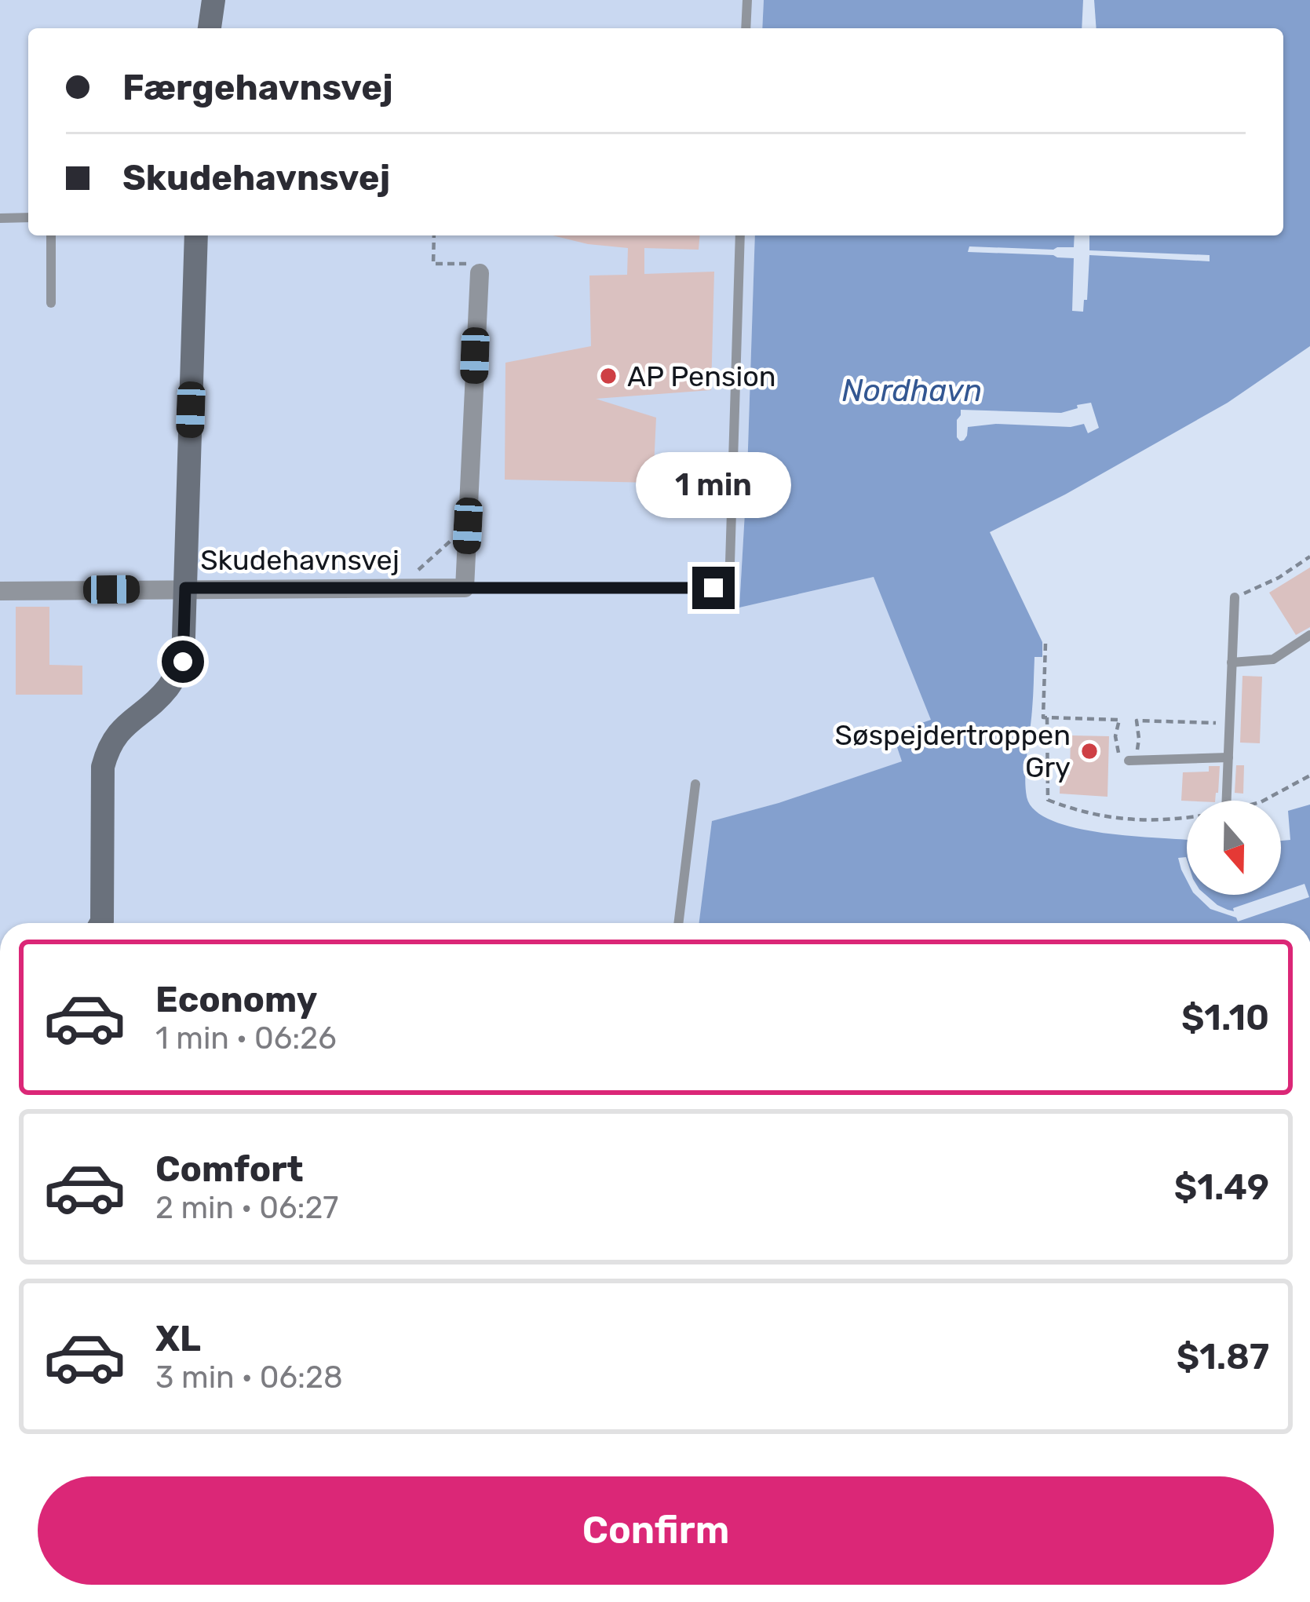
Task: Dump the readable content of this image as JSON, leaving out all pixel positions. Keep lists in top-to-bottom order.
{
  "streets": {
    "street": ["Skudehavnsvej"]
  },
  "water": ["Nordhavn"],
  "places": ["AP Pension", "Søspejdertroppen Gry"],
  "north": "bottom",
  "page": {
    "banner": ["Færgehavnsvej", "Skudehavnsvej"],
    "bubble": "1 min",
    "list": [
      {
        "name": "Economy",
        "note": "1 min · 06:26",
        "value": "$1.10"
      },
      {
        "name": "Comfort",
        "note": "2 min · 06:27",
        "value": "$1.49"
      },
      {
        "name": "XL",
        "note": "3 min · 06:28",
        "value": "$1.87"
      }
    ],
    "buttons": "Confirm"
  }
}
